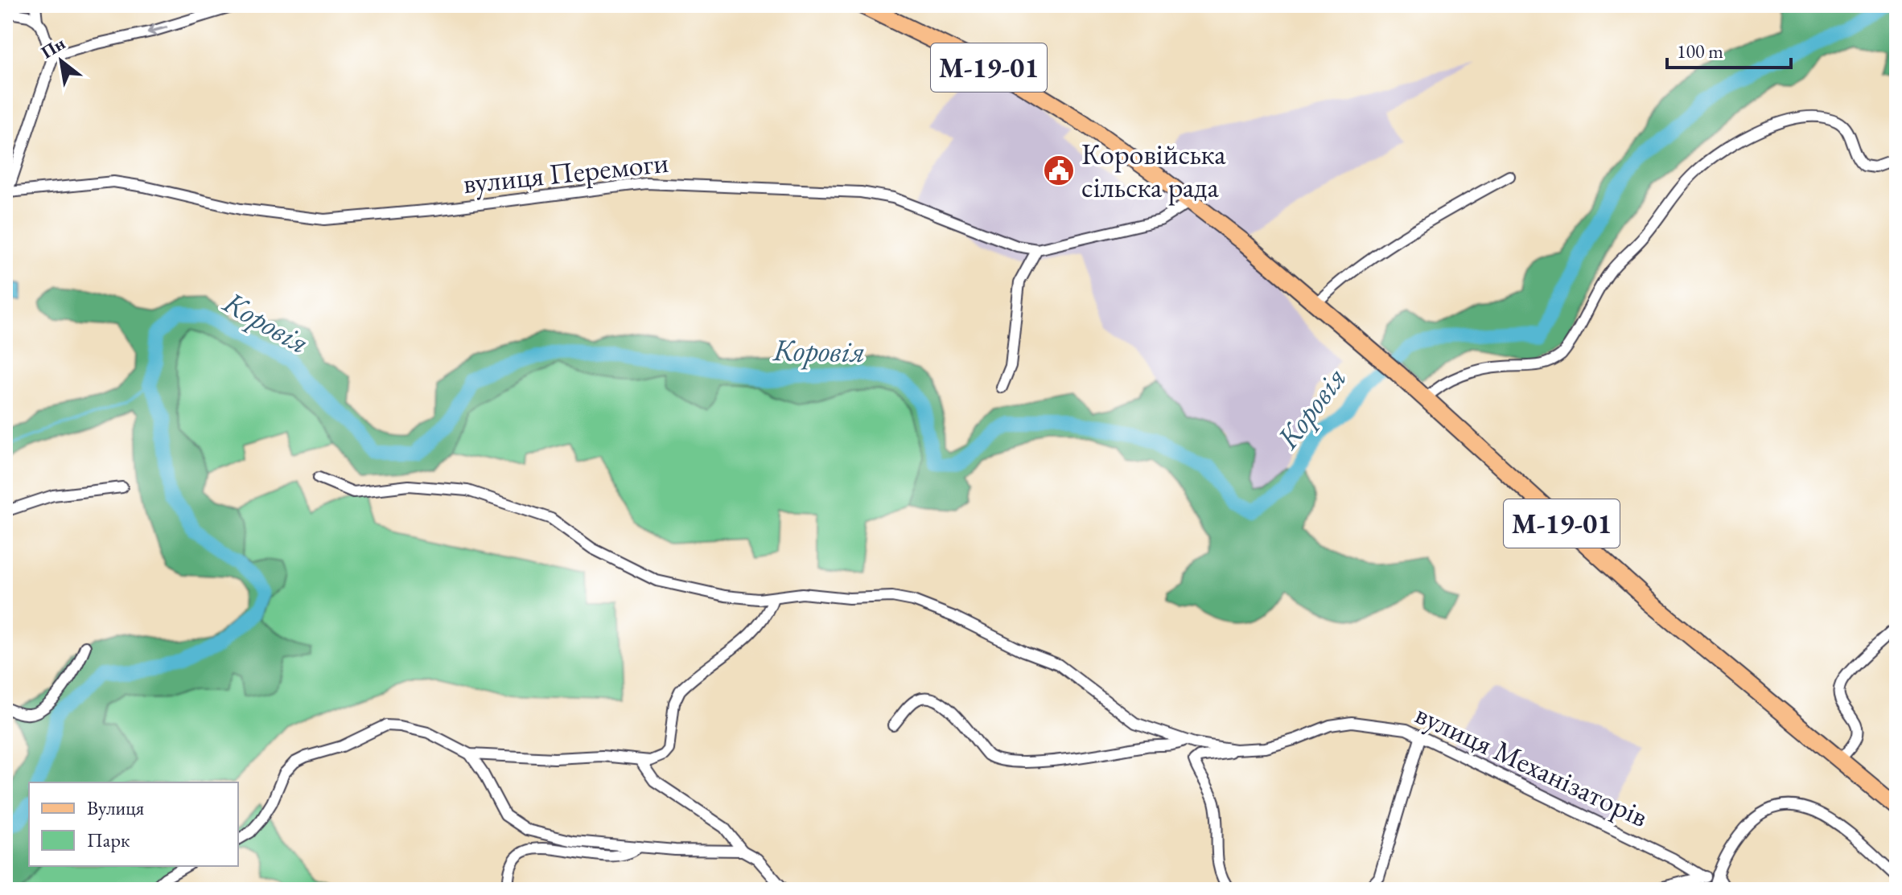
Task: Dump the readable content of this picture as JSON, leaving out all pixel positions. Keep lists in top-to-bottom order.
{
  "streets": {
    "main road": ["М-19-01"],
    "street": ["вулиця Перемоги", "вулиця Механізаторів"]
  },
  "crossings": [
    ["М-19-01", "вулиця Перемоги"]
  ],
  "water": ["Коровія"],
  "places": {
    "public building": ["Коровійська сільска рада"]
  },
  "legend": ["Вулиця", "Парк"],
  "scale_bar": "100 m",
  "north": "top left"
}
